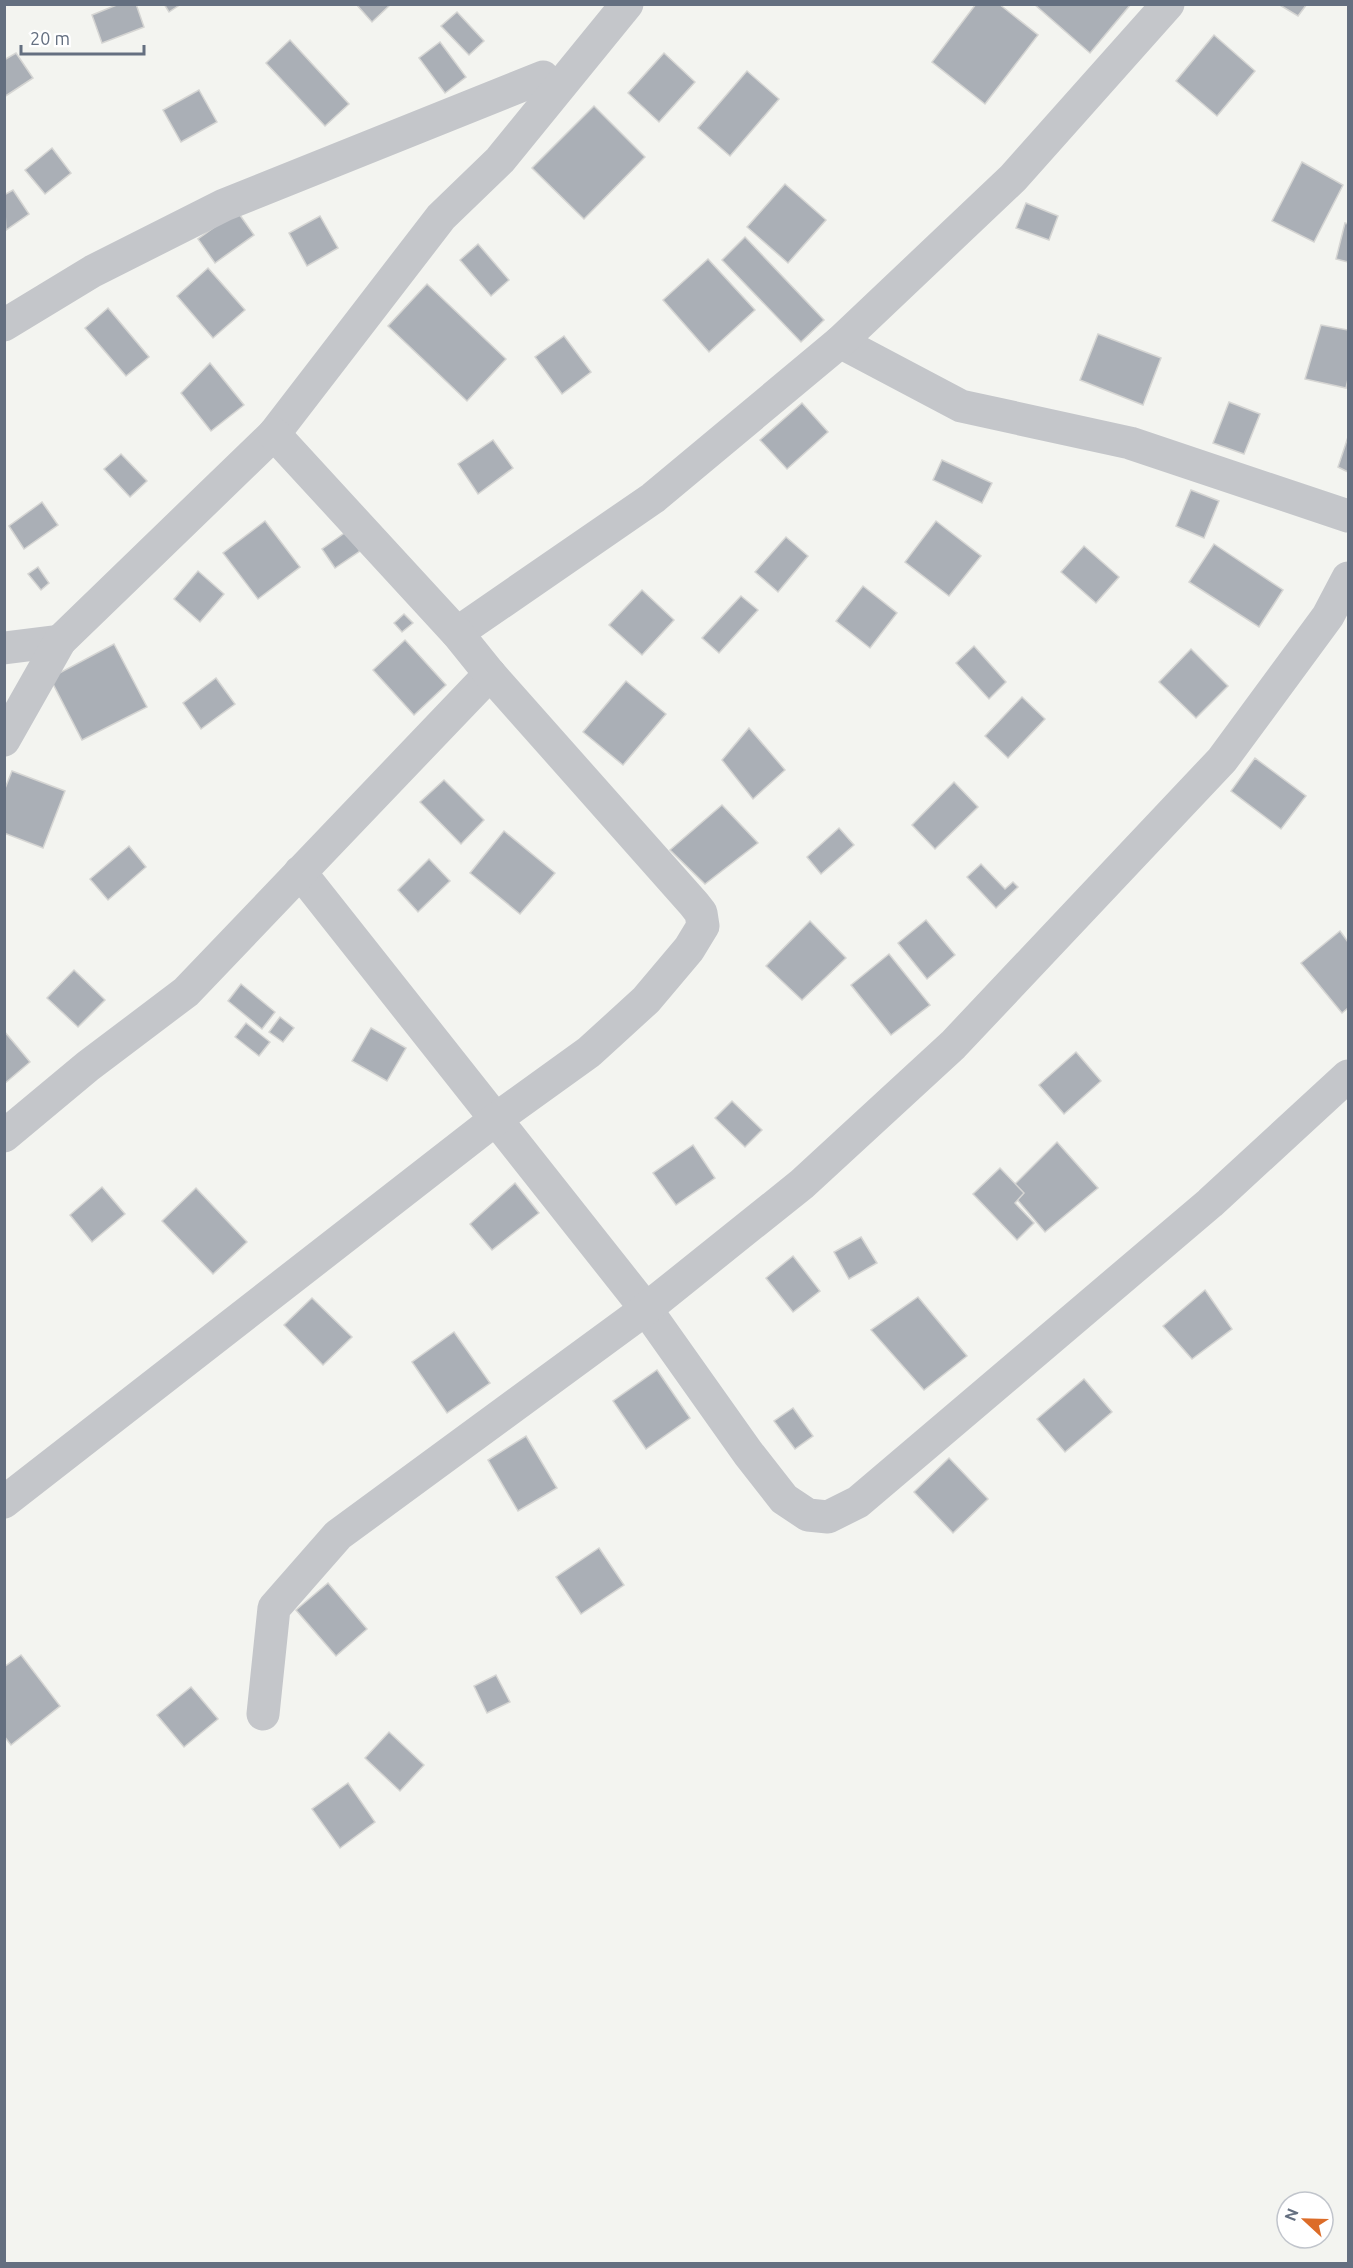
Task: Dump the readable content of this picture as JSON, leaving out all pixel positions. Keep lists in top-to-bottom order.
{
  "scale_bar": "20 m",
  "north": "left"
}
